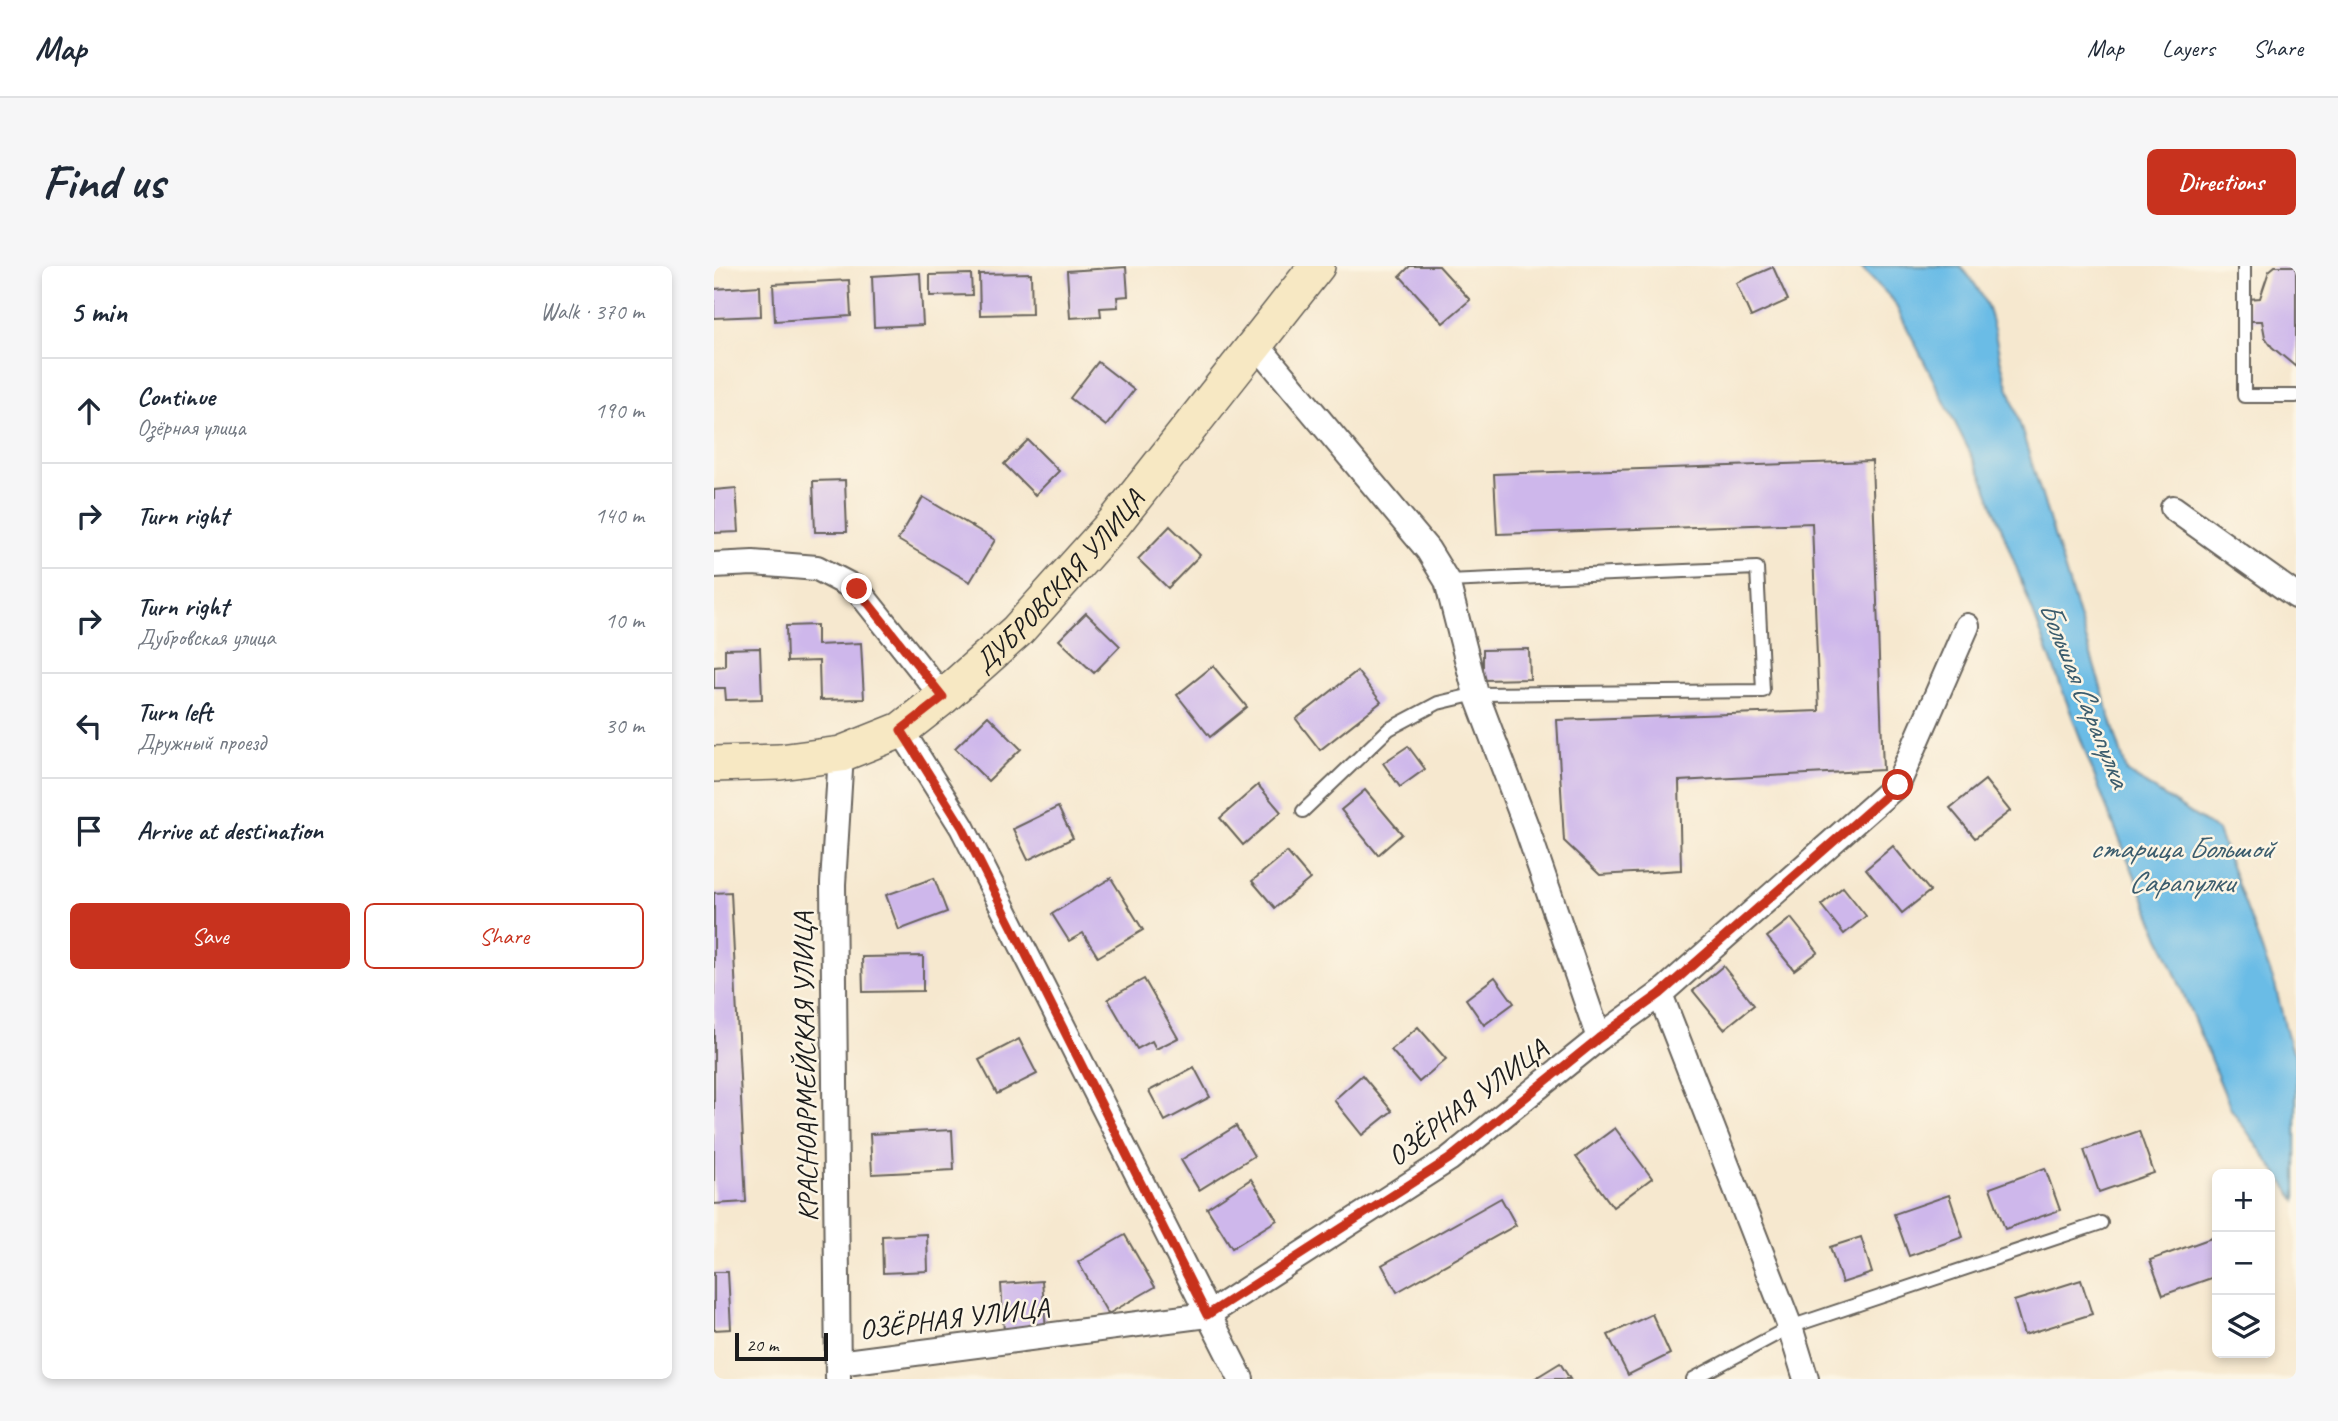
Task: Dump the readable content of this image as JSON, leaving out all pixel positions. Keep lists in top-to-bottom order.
{
  "streets": {
    "main road": ["ДУБРОВСКАЯ УЛИЦА"],
    "street": ["КРАСНОАРМЕЙСКАЯ УЛИЦА", "ОЗЁРНАЯ УЛИЦА"]
  },
  "crossings": [
    ["ДУБРОВСКАЯ УЛИЦА", "КРАСНОАРМЕЙСКАЯ УЛИЦА"],
    ["КРАСНОАРМЕЙСКАЯ УЛИЦА", "ОЗЁРНАЯ УЛИЦА"]
  ],
  "water": ["Большая Сарапулка", "старица Большой Сарапулки"],
  "scale_bar": "20 m",
  "page": {
    "header": "Map",
    "nav": ["Map", "Layers", "Share"],
    "buttons": [
      "Directions",
      ["Save", "Share"]
    ],
    "title": "Find us",
    "heading": ["5 min", "Walk · 370 m"],
    "list": [
      ["Continue", "Озёрная улица", "190 m"],
      ["Turn right", "140 m"],
      ["Turn right", "Дубровская улица", "10 m"],
      ["Turn left", "Дружный проезд", "30 m"],
      "Arrive at destination"
    ],
    "map_buttons": ["+", "−"],
    "scale": "20 m"
  }
}
